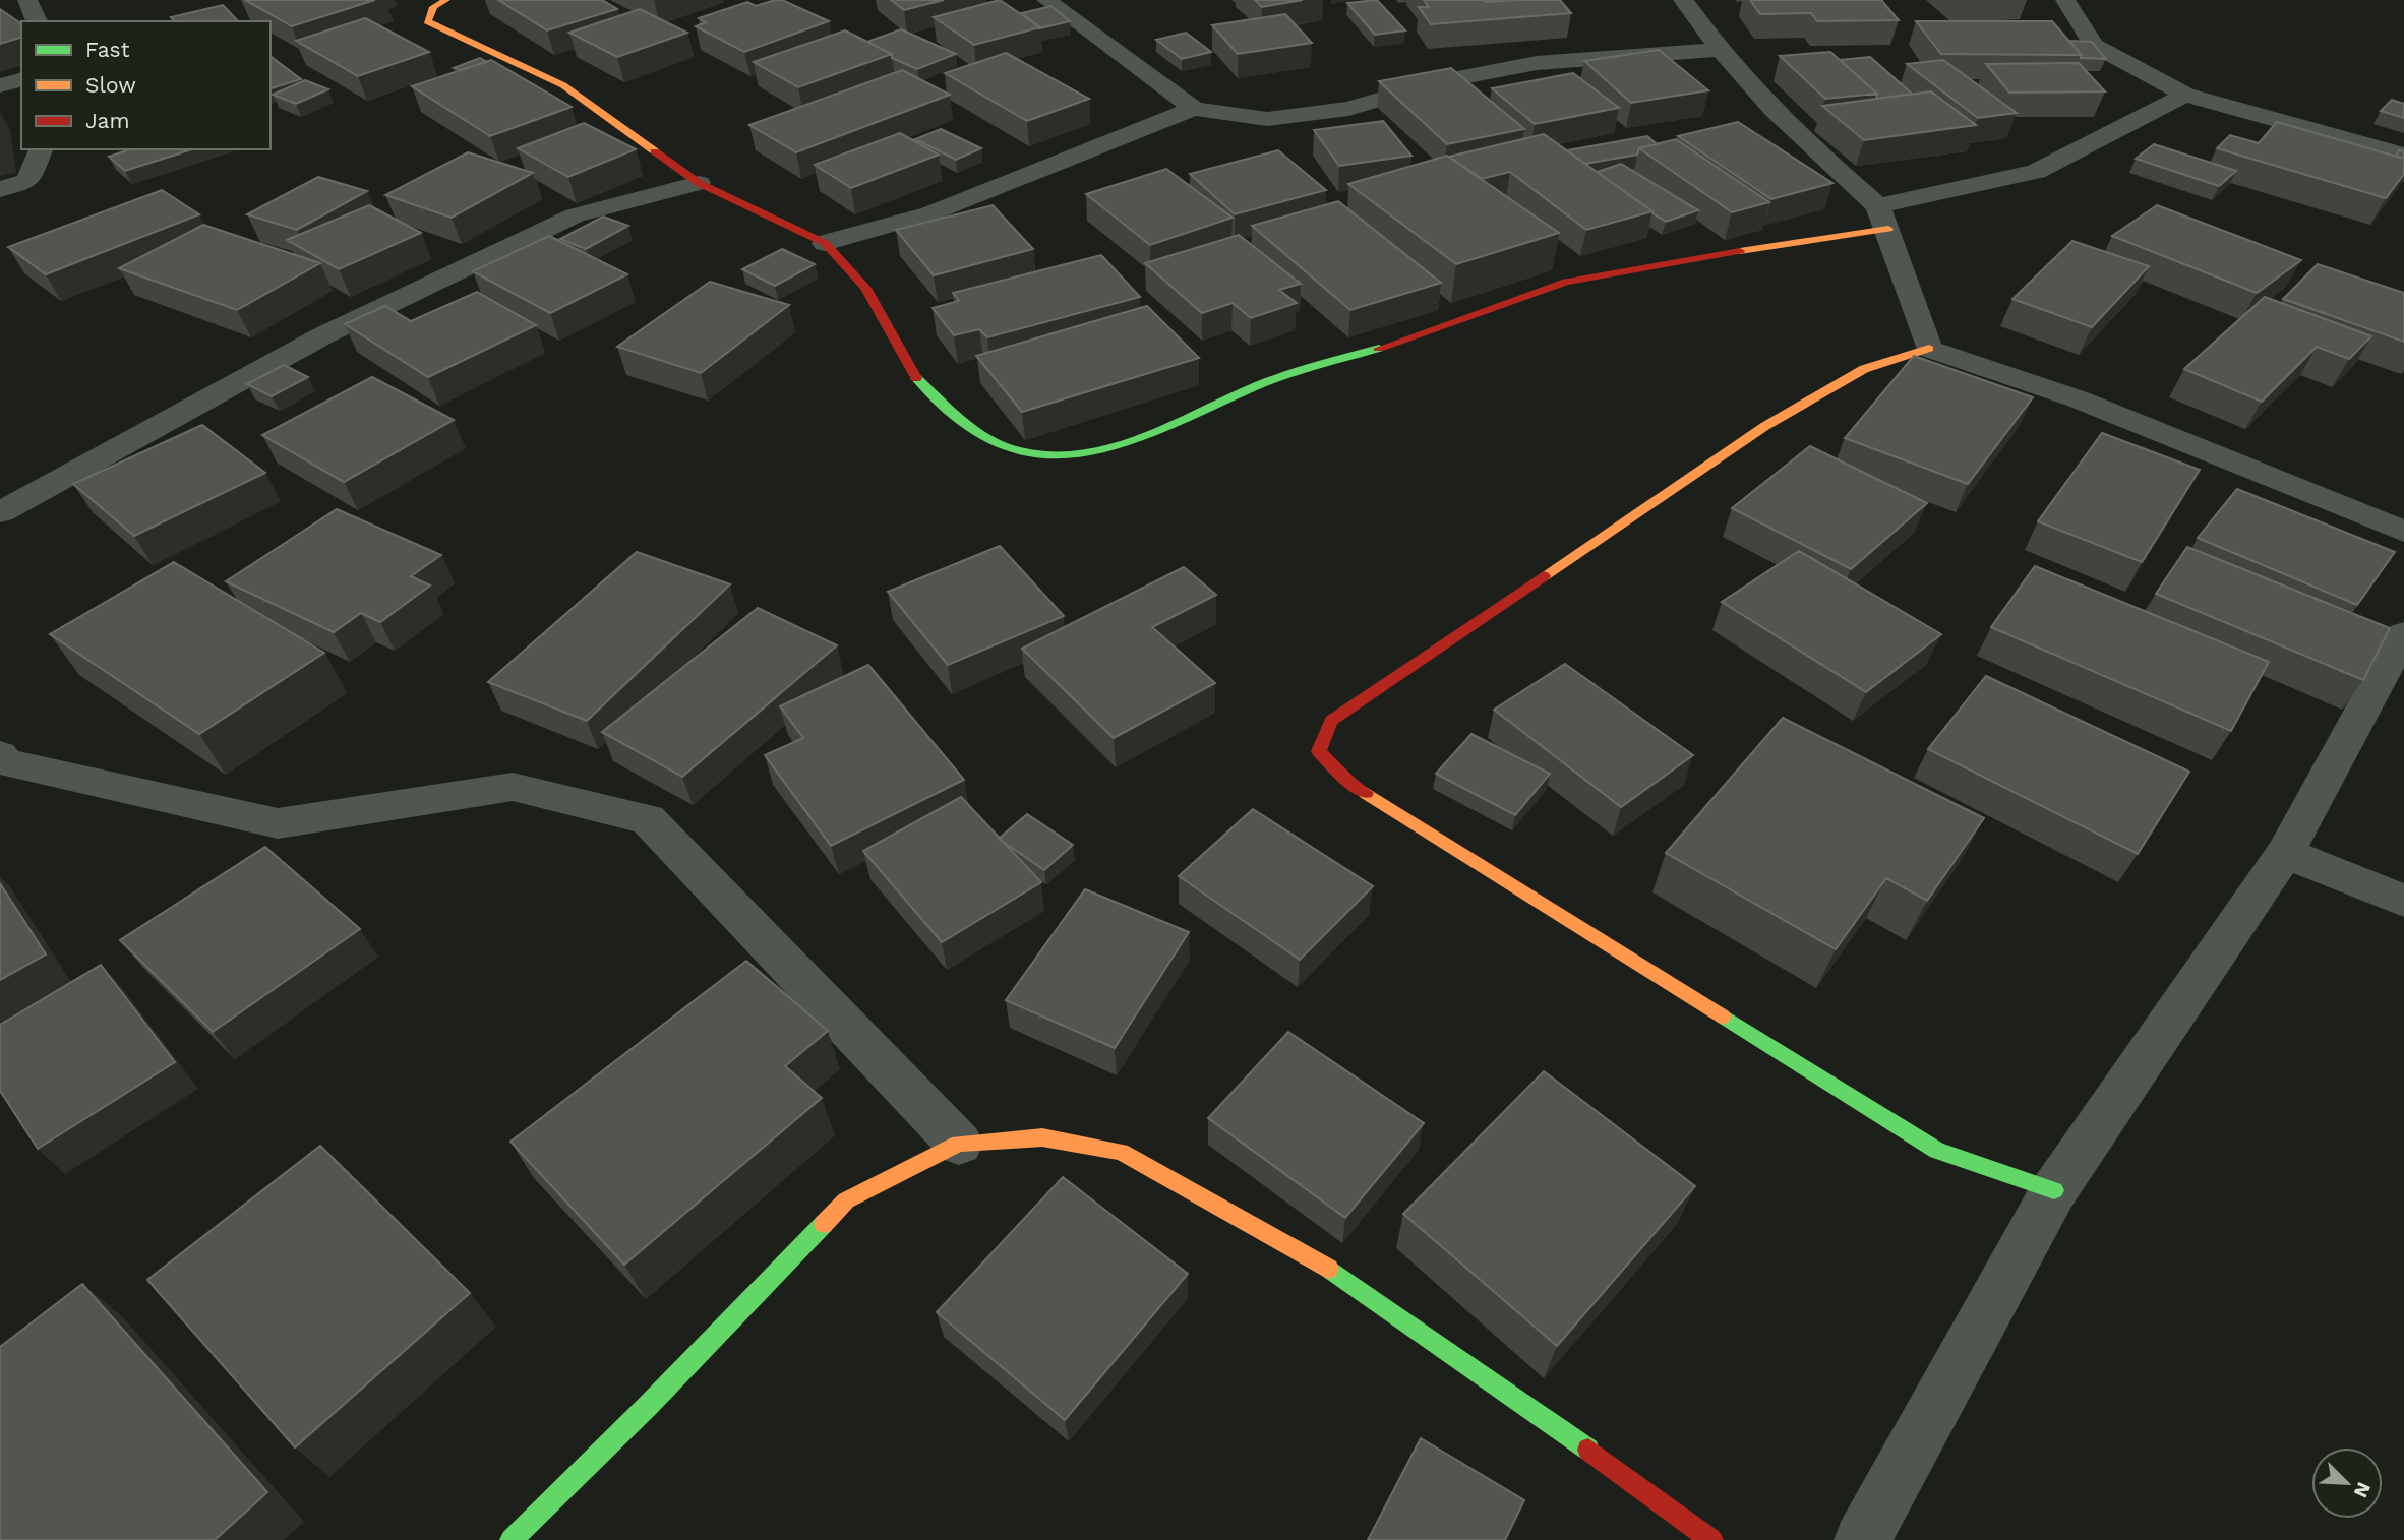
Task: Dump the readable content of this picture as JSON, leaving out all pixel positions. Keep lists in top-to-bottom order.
{
  "legend": ["Fast", "Slow", "Jam"],
  "north": "bottom right"
}
